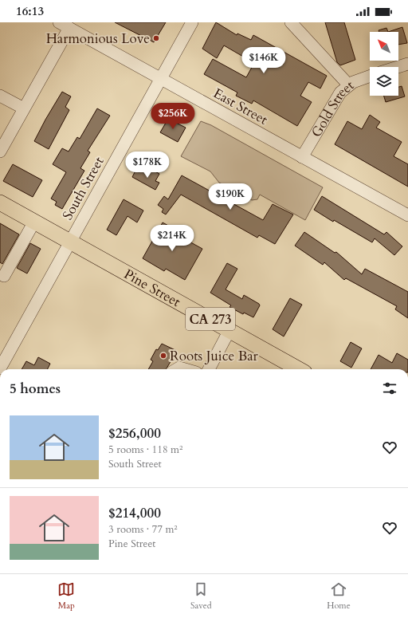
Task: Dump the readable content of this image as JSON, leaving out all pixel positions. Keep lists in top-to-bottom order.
{
  "streets": {
    "main road": ["Pine Street", "CA 273"],
    "street": ["East Street", "Gold Street", "South Street"]
  },
  "crossings": [
    ["East Street", "Gold Street"],
    ["East Street", "South Street"],
    ["South Street", "Pine Street"]
  ],
  "places": ["Harmonious Love", "Roots Juice Bar"],
  "north": "top left",
  "page": {
    "status": "16:13",
    "price": [
      "$146K",
      "$256K",
      "$178K",
      "$190K",
      "$214K"
    ],
    "heading": "5 homes",
    "list": [
      {
        "name": "$256,000",
        "note": "5 rooms · 118 m² · South Street"
      },
      {
        "name": "$214,000",
        "note": "3 rooms · 77 m² · Pine Street"
      }
    ],
    "tabs": ["Map", "Saved", "Home"]
  }
}
